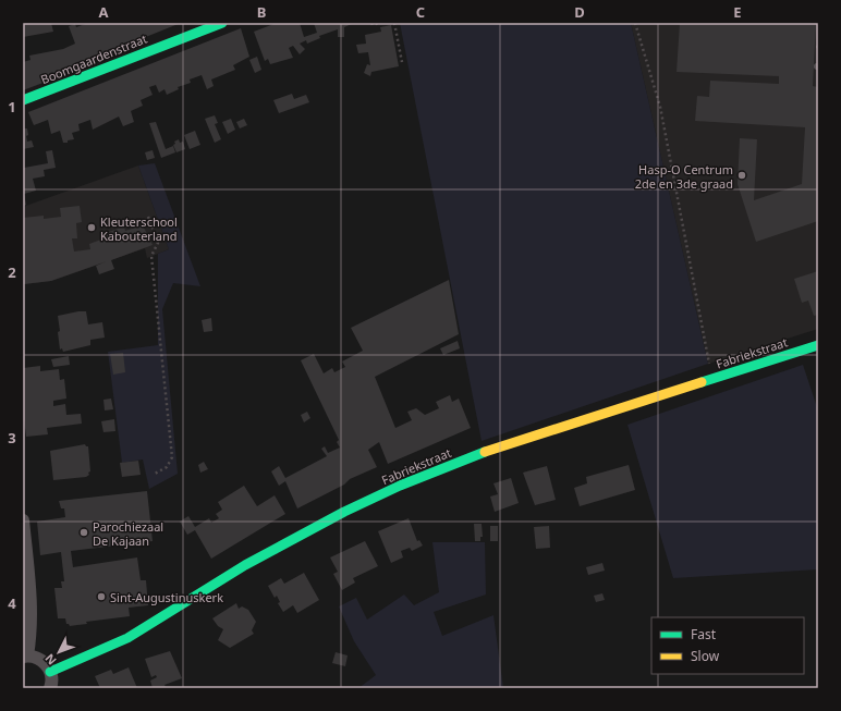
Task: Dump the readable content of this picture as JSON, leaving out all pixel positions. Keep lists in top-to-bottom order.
{
  "streets": {
    "street": ["Boomgaardenstraat", "Fabriekstraat"]
  },
  "places": [
    "Hasp-O Centrum 2de en 3de graad",
    "Kleuterschool Kabouterland",
    "Parochiezaal De Kajaan",
    "Sint-Augustinuskerk"
  ],
  "legend": ["Fast", "Slow"],
  "north": "bottom left",
  "grid": {
    "columns": [
      "A",
      "B",
      "C",
      "D",
      "E"
    ],
    "rows": [
      "1",
      "2",
      "3",
      "4"
    ]
  }
}
